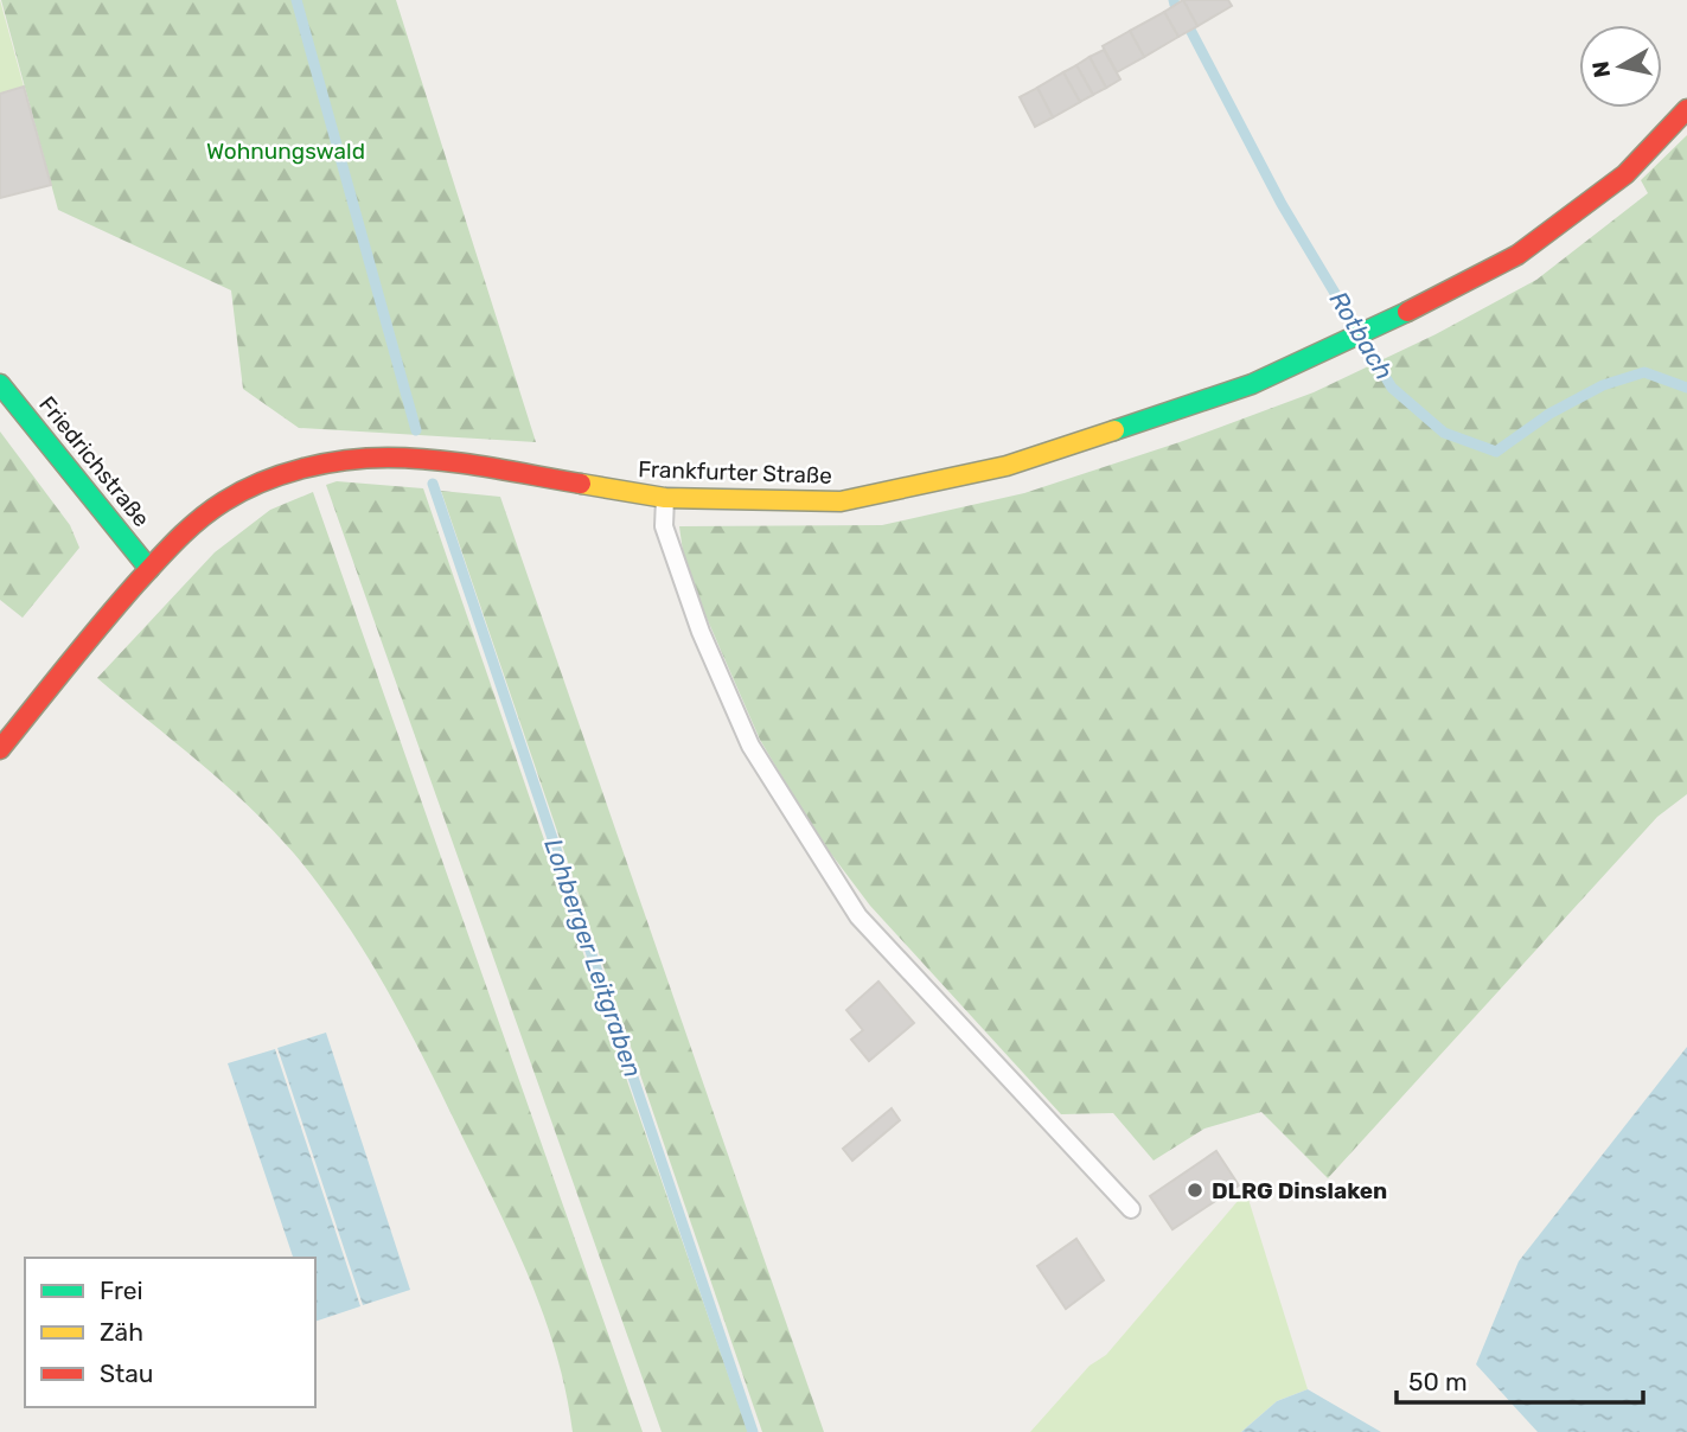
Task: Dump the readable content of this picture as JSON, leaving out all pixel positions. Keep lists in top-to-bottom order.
{
  "streets": {
    "main road": ["Friedrichstraße", "Frankfurter Straße"]
  },
  "crossings": [
    ["Friedrichstraße", "Frankfurter Straße"]
  ],
  "water": ["Rotbach", "Lohberger Leitgraben"],
  "parks": ["Wohnungswald"],
  "places": ["DLRG Dinslaken"],
  "legend": ["Frei", "Zäh", "Stau"],
  "scale_bar": "50 m",
  "north": "left"
}
